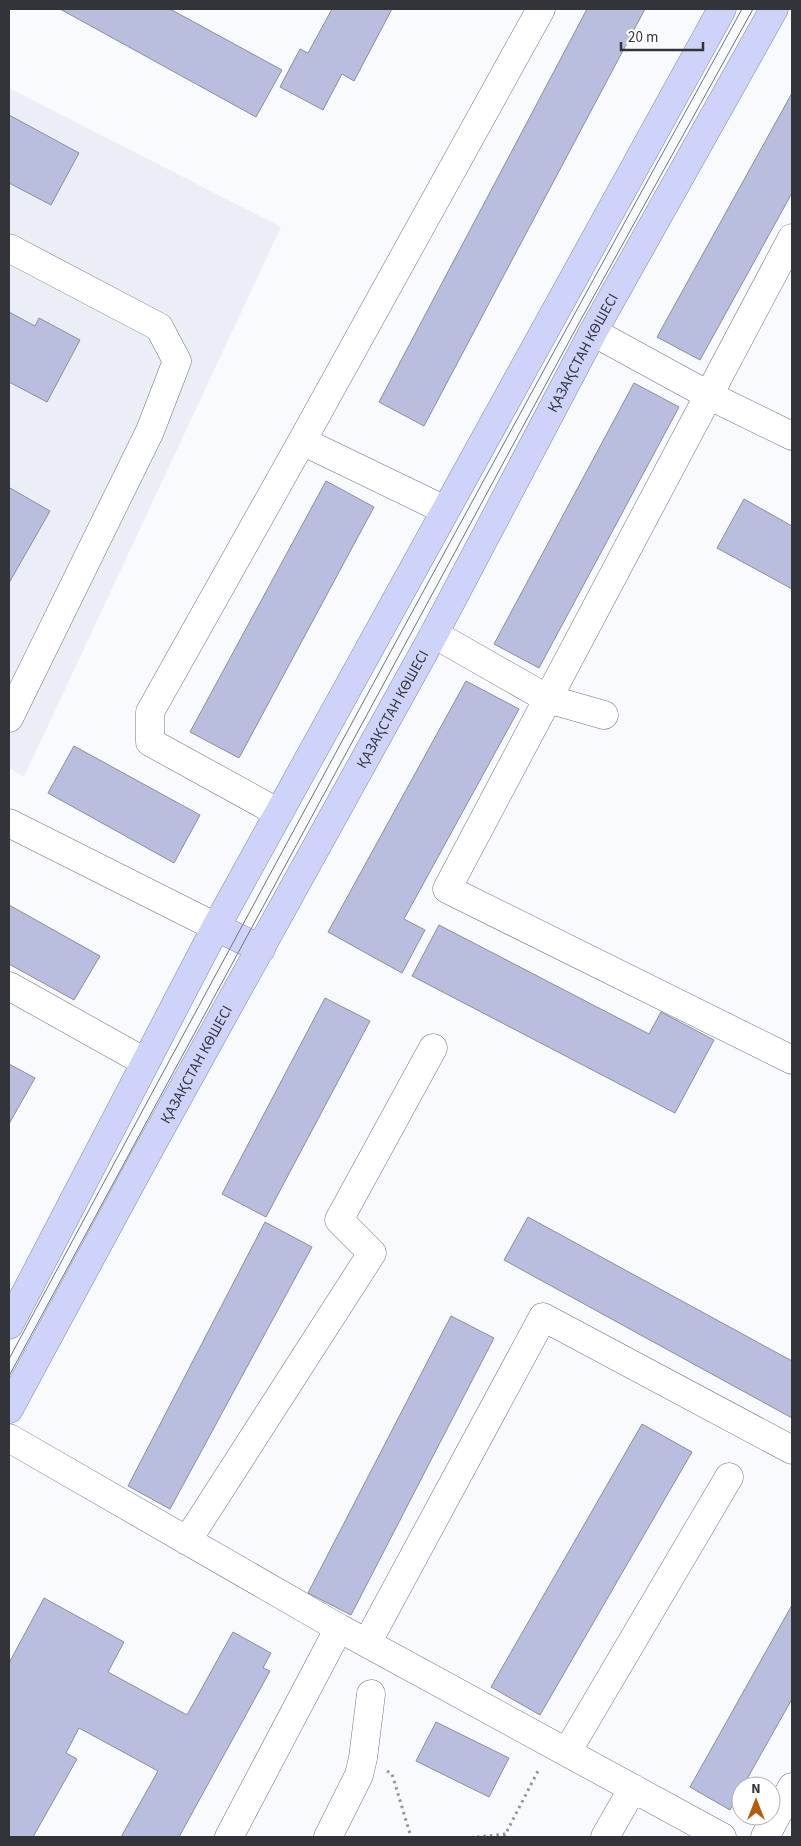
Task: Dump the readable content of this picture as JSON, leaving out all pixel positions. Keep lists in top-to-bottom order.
{
  "streets": {
    "main road": ["ҚАЗАҚСТАН КӨШЕСІ"]
  },
  "scale_bar": "20 m",
  "north": "top"
}
